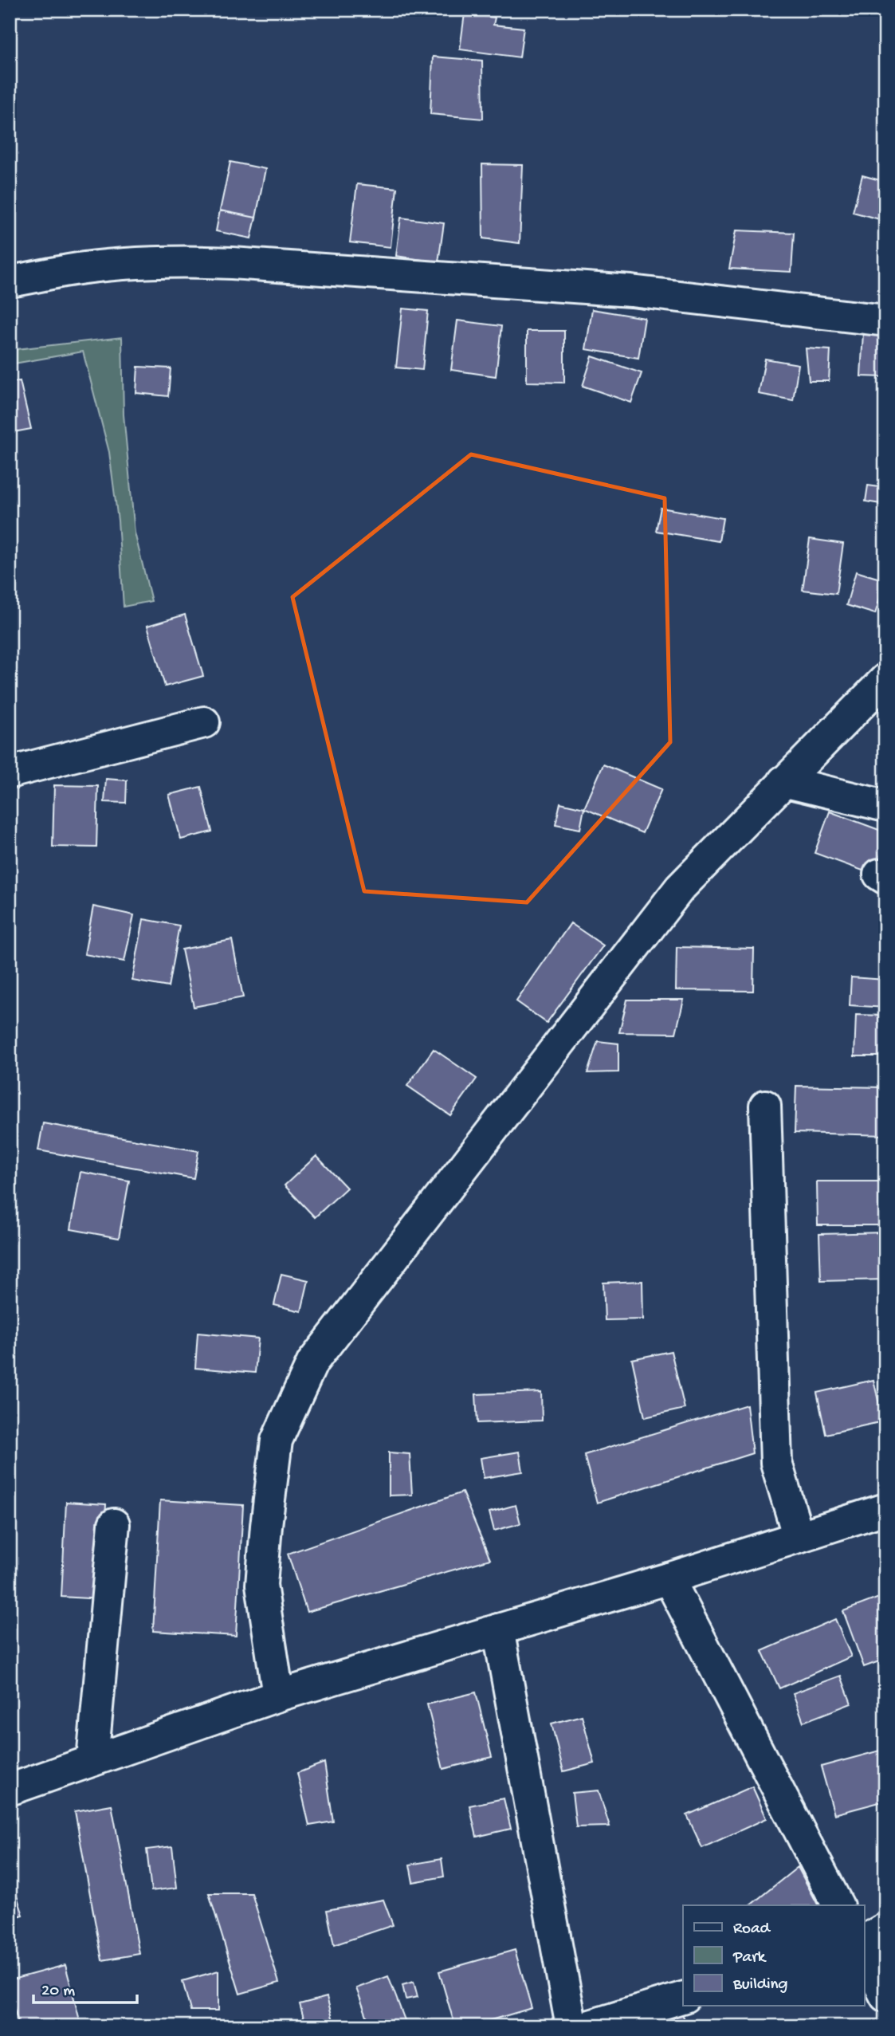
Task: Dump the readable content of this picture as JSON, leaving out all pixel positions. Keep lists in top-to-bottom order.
{
  "legend": ["Road", "Park", "Building"],
  "scale_bar": "20 m"
}
